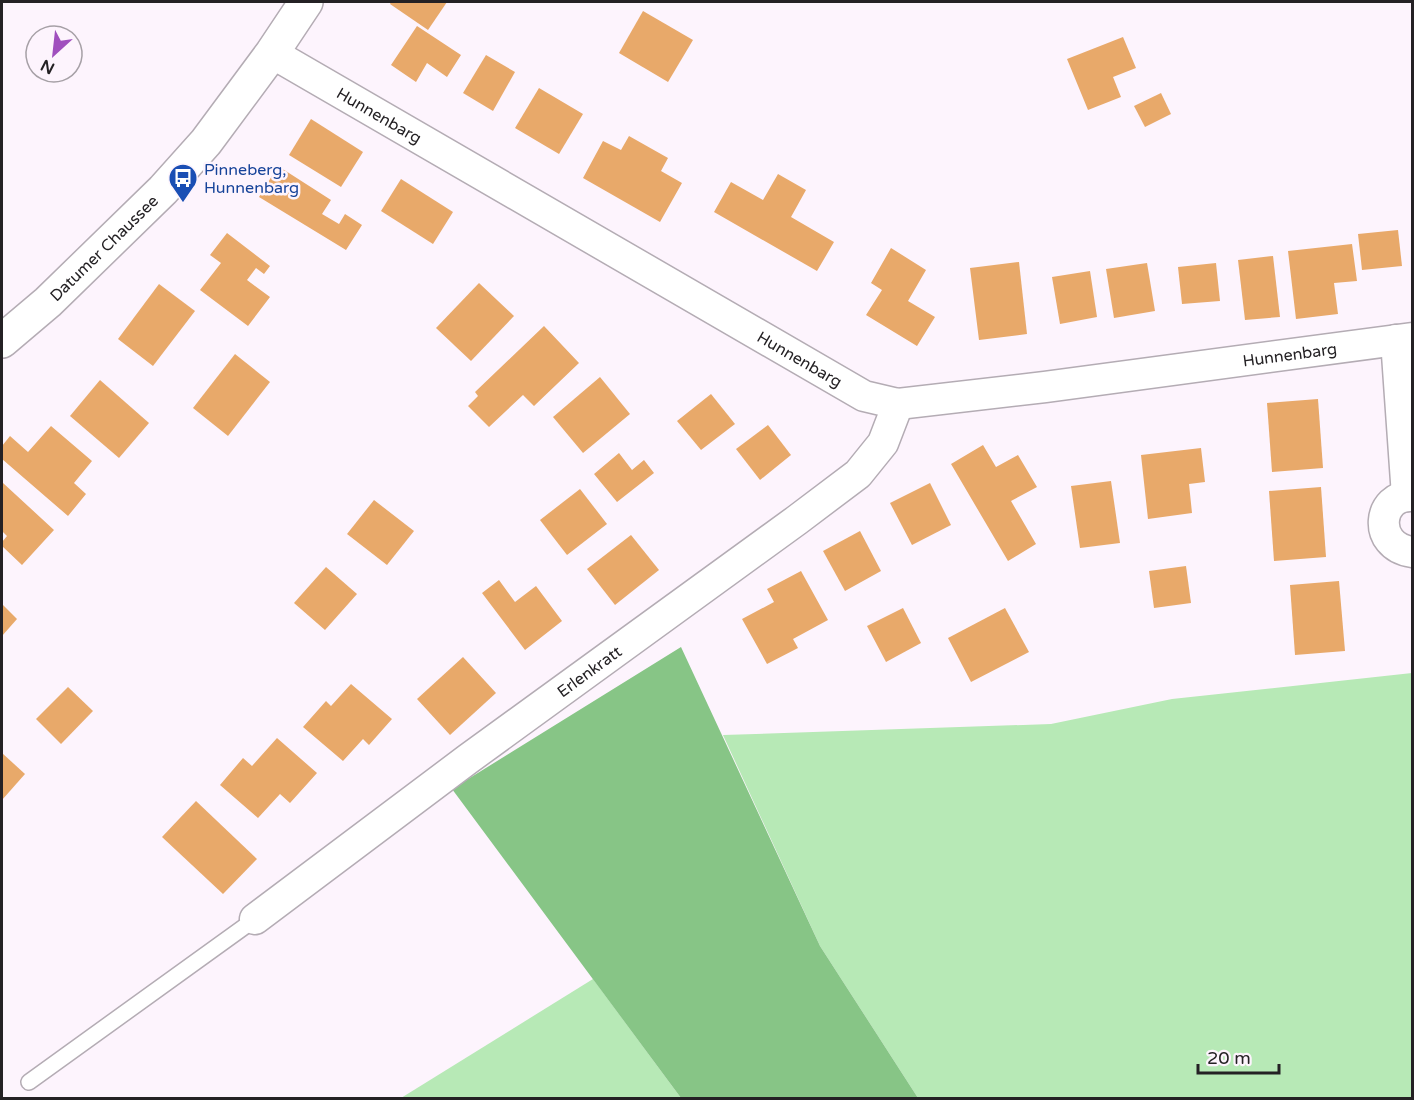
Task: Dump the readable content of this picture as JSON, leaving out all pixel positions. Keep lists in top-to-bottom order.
{
  "streets": {
    "street": ["Hunnenbarg", "Datumer Chaussee", "Erlenkratt"]
  },
  "crossings": [
    ["Hunnenbarg", "Datumer Chaussee"],
    ["Hunnenbarg", "Erlenkratt"]
  ],
  "places": {
    "bus stop": ["Pinneberg, Hunnenbarg"]
  },
  "scale_bar": "20 m",
  "north": "bottom left"
}
